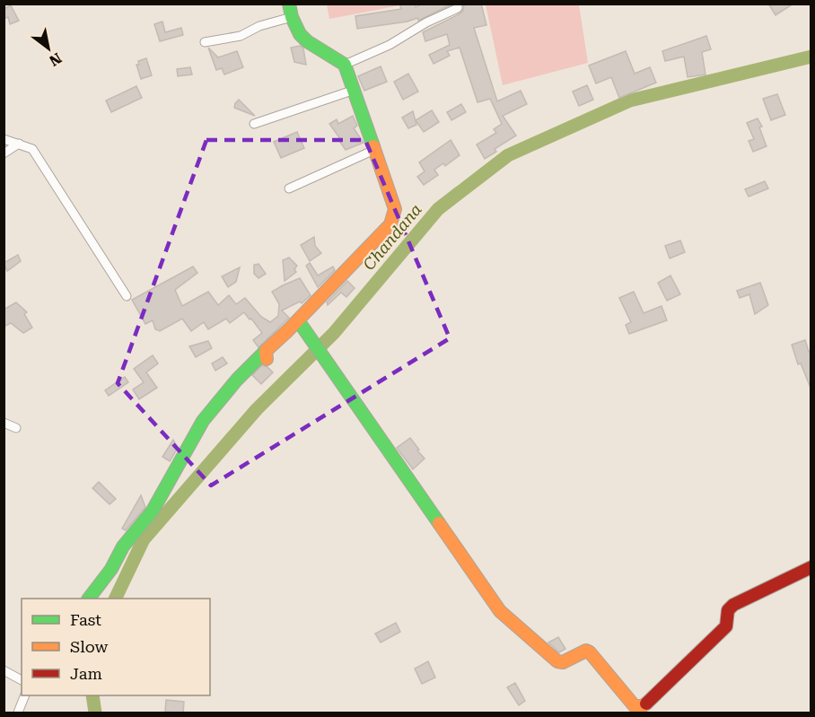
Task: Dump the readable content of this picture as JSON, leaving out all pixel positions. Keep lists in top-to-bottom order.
{
  "water": ["Chandana"],
  "legend": ["Fast", "Slow", "Jam"],
  "north": "bottom right"
}
